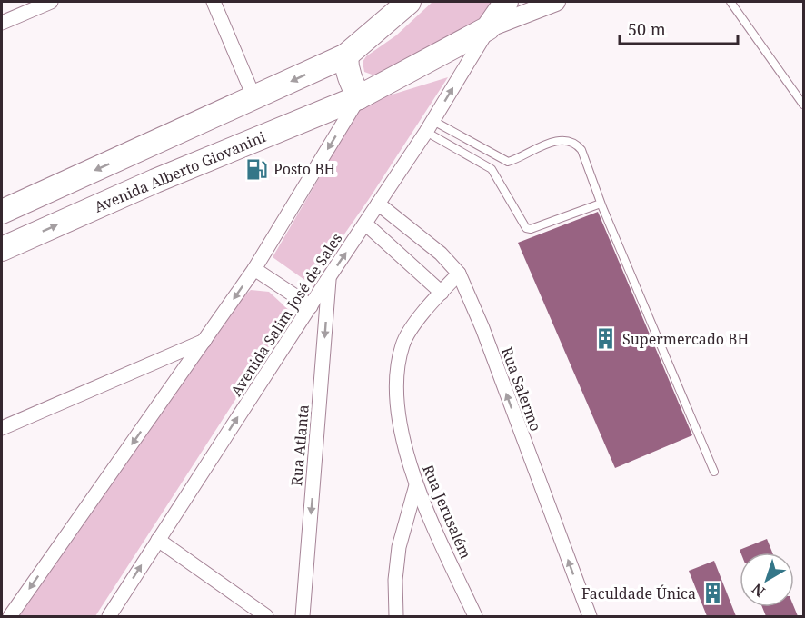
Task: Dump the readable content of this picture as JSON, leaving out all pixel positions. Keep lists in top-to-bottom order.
{
  "streets": {
    "main road": ["Avenida Alberto Giovanini"],
    "street": [
      "Avenida Salim José de Sales",
      "Rua Salermo",
      "Rua Atlanta",
      "Rua Jerusalém"
    ]
  },
  "crossings": [
    ["Avenida Alberto Giovanini", "Avenida Salim José de Sales"],
    ["Avenida Salim José de Sales", "Rua Salermo"],
    ["Avenida Salim José de Sales", "Rua Atlanta"],
    ["Rua Salermo", "Rua Jerusalém"]
  ],
  "one_way": ["Rua Salermo"],
  "places": {
    "fuel station": ["Posto BH"],
    "building": ["Supermercado BH", "Faculdade Única"]
  },
  "scale_bar": "50 m",
  "north": "bottom left"
}
